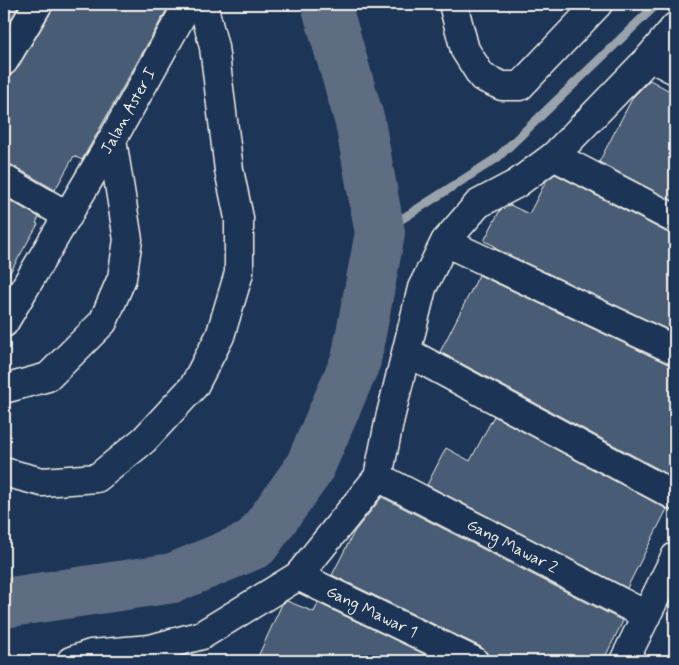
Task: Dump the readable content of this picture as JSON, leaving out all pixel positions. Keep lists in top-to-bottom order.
{
  "streets": {
    "street": ["Jalan Aster I", "Gang Mawar 2", "Gang Mawar 1"]
  }
}
